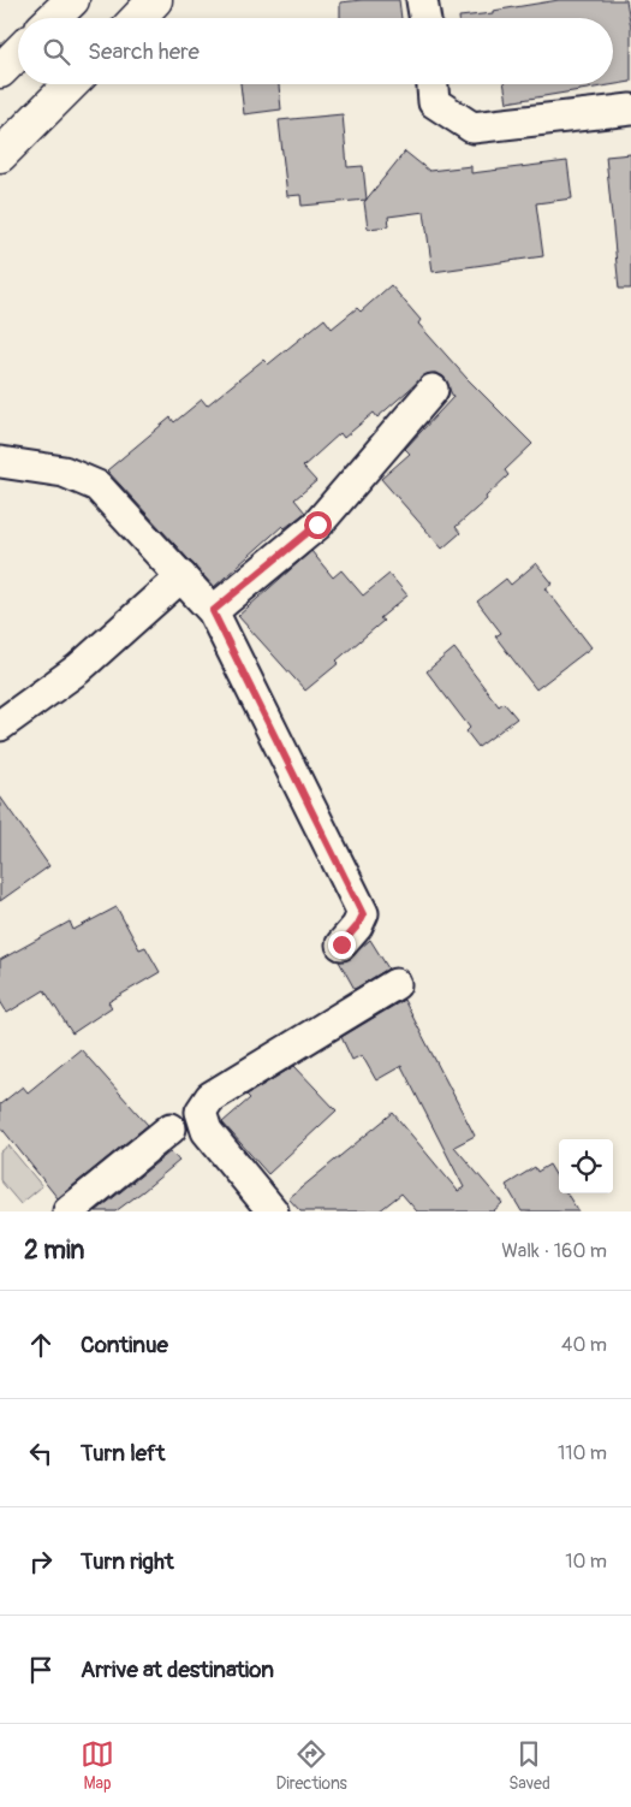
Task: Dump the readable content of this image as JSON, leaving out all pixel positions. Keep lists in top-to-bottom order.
{
  "page": {
    "search": "Search here",
    "heading": ["2 min", "Walk · 160 m"],
    "list": [
      ["Continue", "40 m"],
      ["Turn left", "110 m"],
      ["Turn right", "10 m"],
      "Arrive at destination"
    ],
    "nav": ["Map", "Directions", "Saved"]
  }
}
